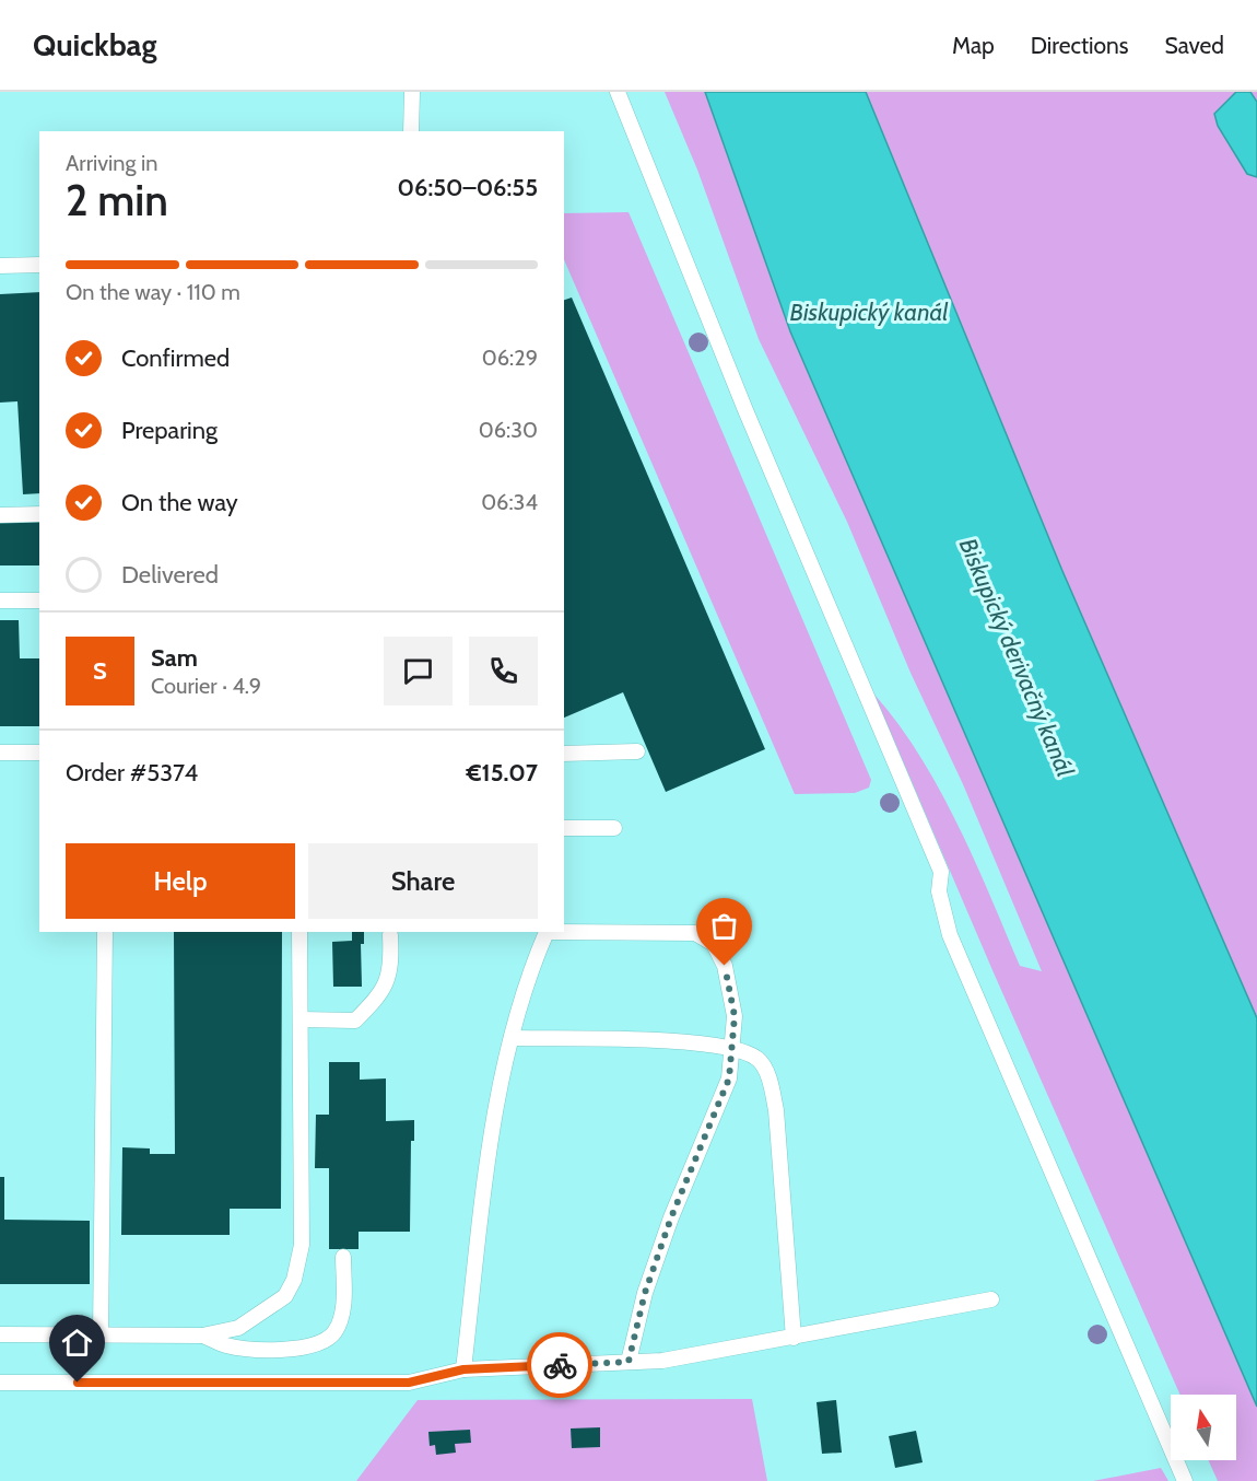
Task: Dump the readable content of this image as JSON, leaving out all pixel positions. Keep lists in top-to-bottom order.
{
  "water": ["Biskupický kanál", "Biskupický derivačný kanál"],
  "north": "top",
  "page": {
    "header": "Quickbag",
    "nav": ["Map", "Directions", "Saved"],
    "heading": ["2 min", "Arriving in", "06:50–06:55"],
    "panel": [
      "Sam",
      "Courier · 4.9",
      "Order #5374",
      "€15.07"
    ],
    "bar": "On the way · 110 m",
    "list": [
      ["Confirmed", "06:29"],
      ["Preparing", "06:30"],
      ["On the way", "06:34"],
      "Delivered"
    ],
    "round": "S",
    "buttons": ["Help", "Share"]
  }
}
